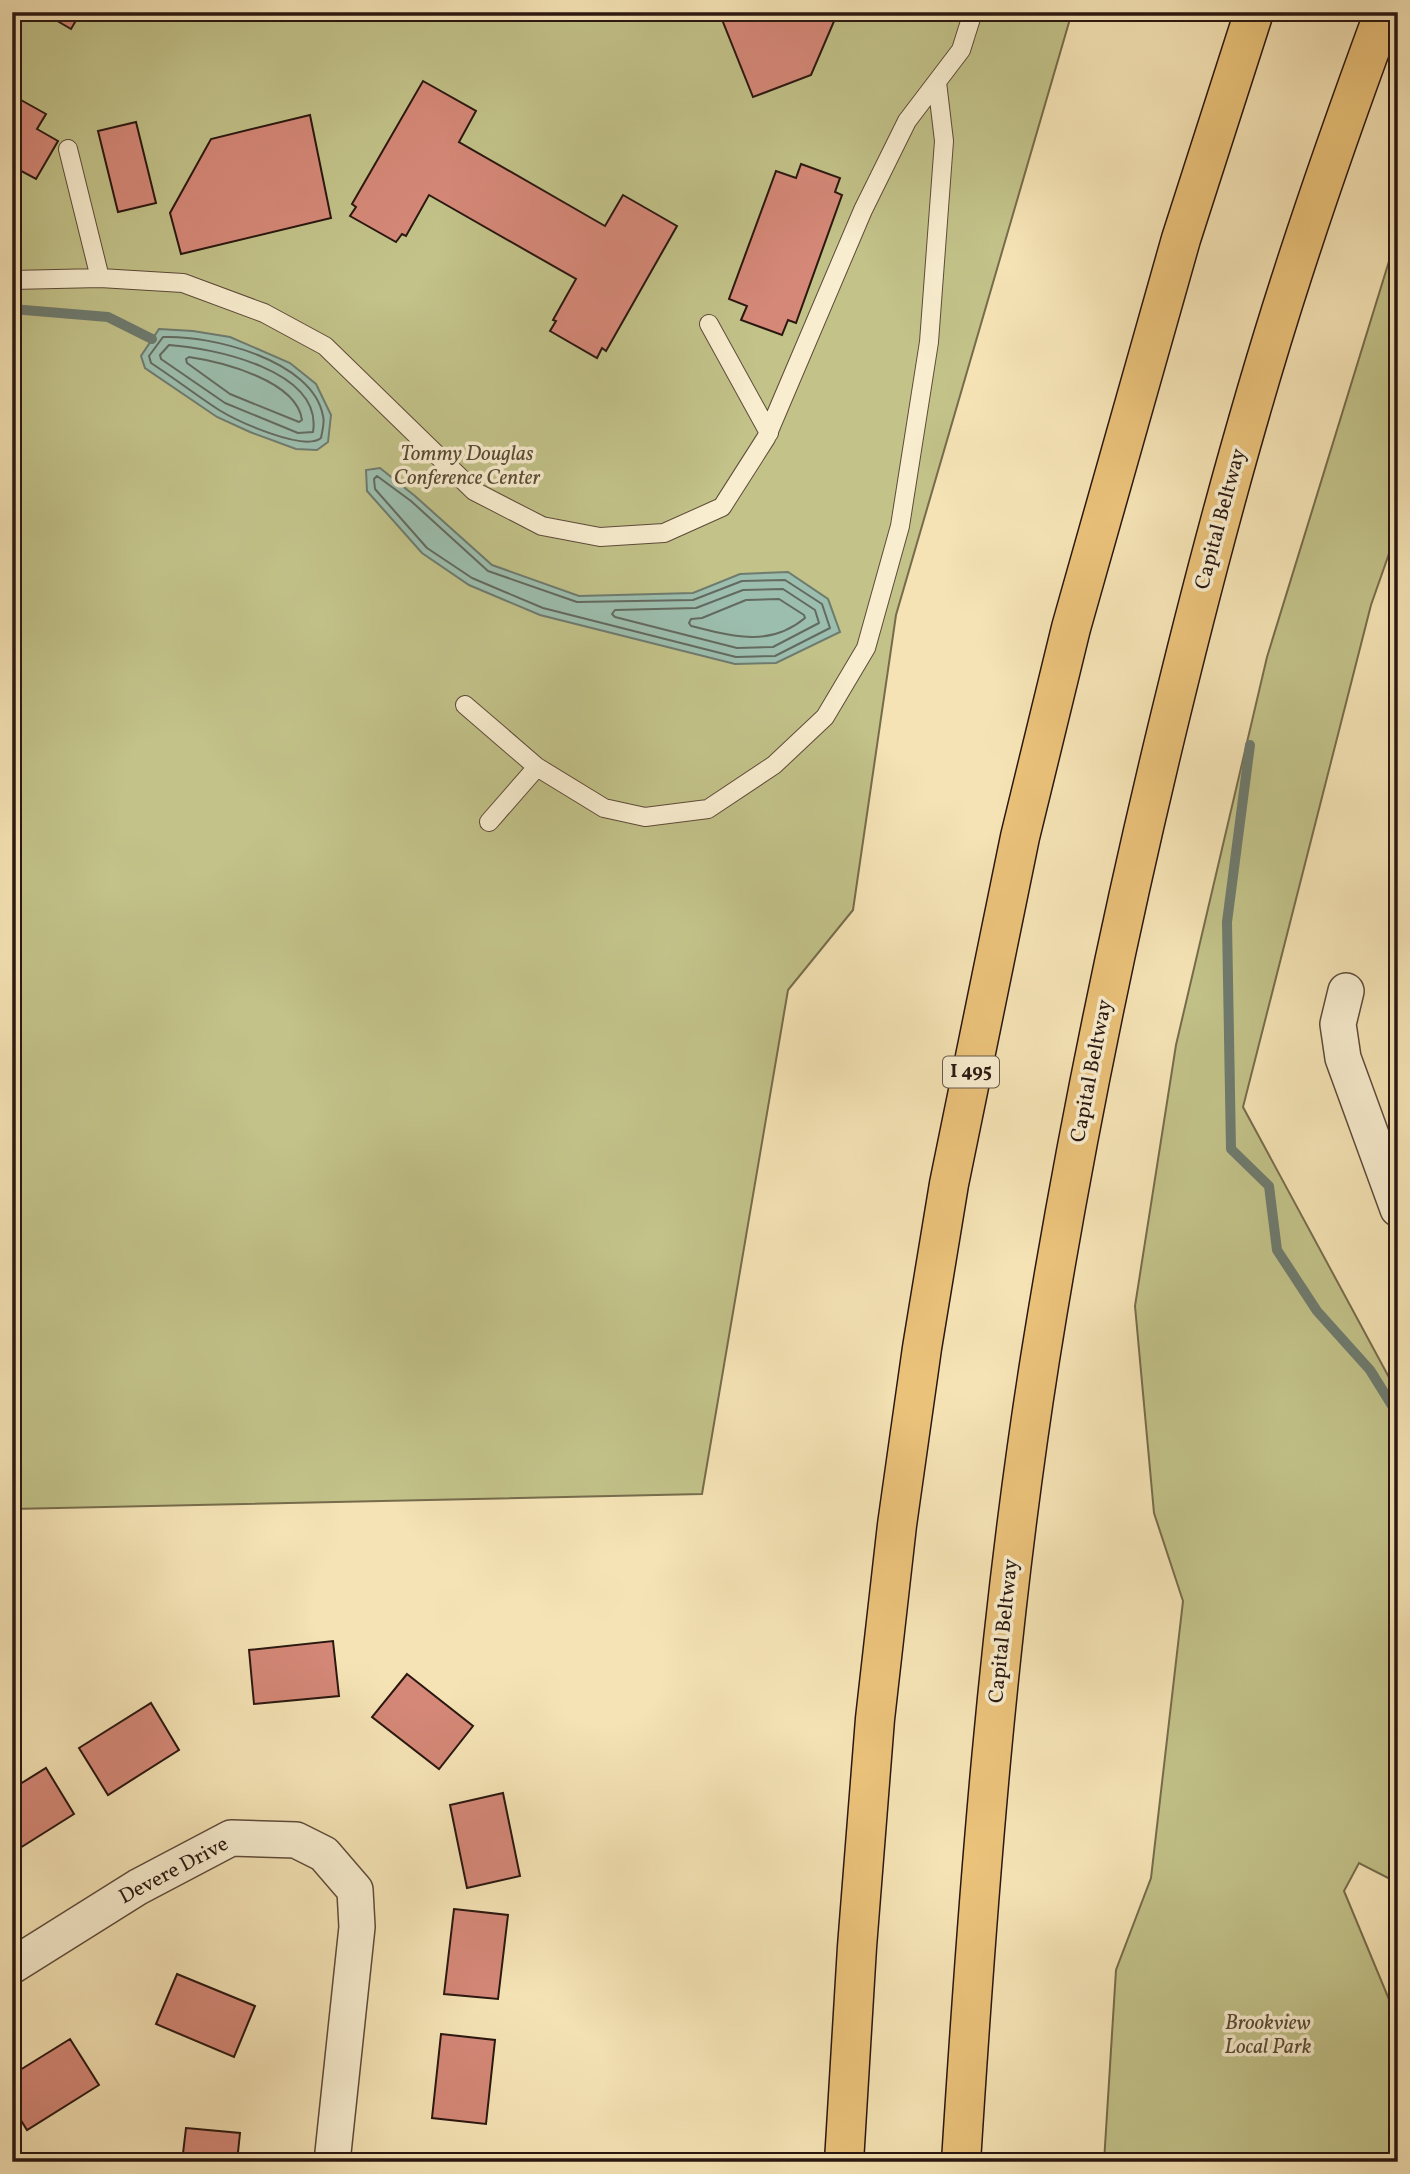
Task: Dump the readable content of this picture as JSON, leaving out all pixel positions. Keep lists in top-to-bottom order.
{
  "streets": {
    "highway": ["Capital Beltway", "I 495"],
    "street": ["Devere Drive"]
  },
  "parks": ["Tommy Douglas Conference Center", "Brookview Local Park"]
}
